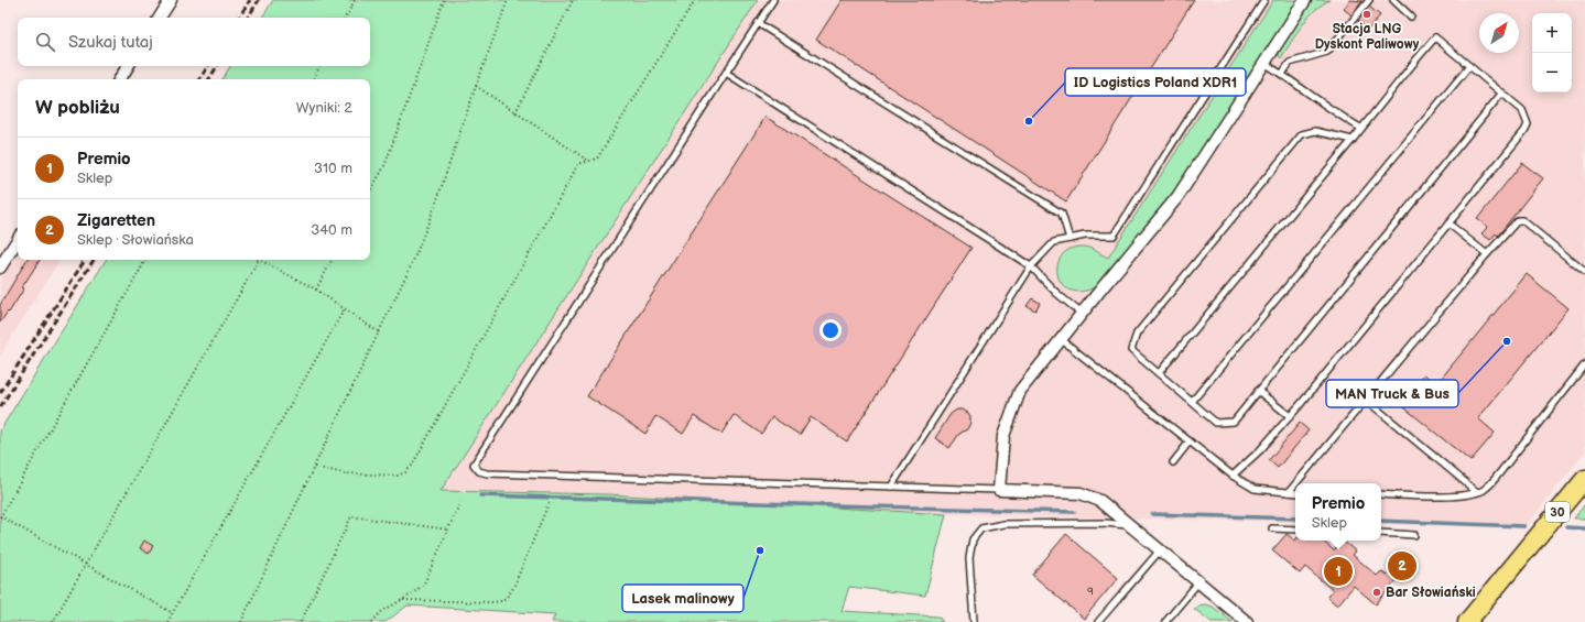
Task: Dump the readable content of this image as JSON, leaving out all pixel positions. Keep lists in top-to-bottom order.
{
  "streets": {
    "main road": ["30"]
  },
  "places": [
    "Stacja LNG Dyskont Paliwowy",
    "ID Logistics Poland XDR1",
    "MAN Truck & Bus",
    "Lasek malinowy",
    "Bar Słowiański"
  ],
  "house_numbers": ["9"],
  "north": "top right",
  "page": {
    "map_buttons": ["+", "−"],
    "search": "Szukaj tutaj",
    "heading": ["W pobliżu", "Wyniki: 2"],
    "list": [
      {
        "mark": "1",
        "name": "Premio",
        "note": "Sklep",
        "value": "310 m"
      },
      {
        "mark": "2",
        "name": "Zigaretten",
        "note": "Sklep · Słowiańska",
        "value": "340 m"
      }
    ],
    "popup": ["Premio", "Sklep"],
    "pins": ["2", "1"]
  }
}
